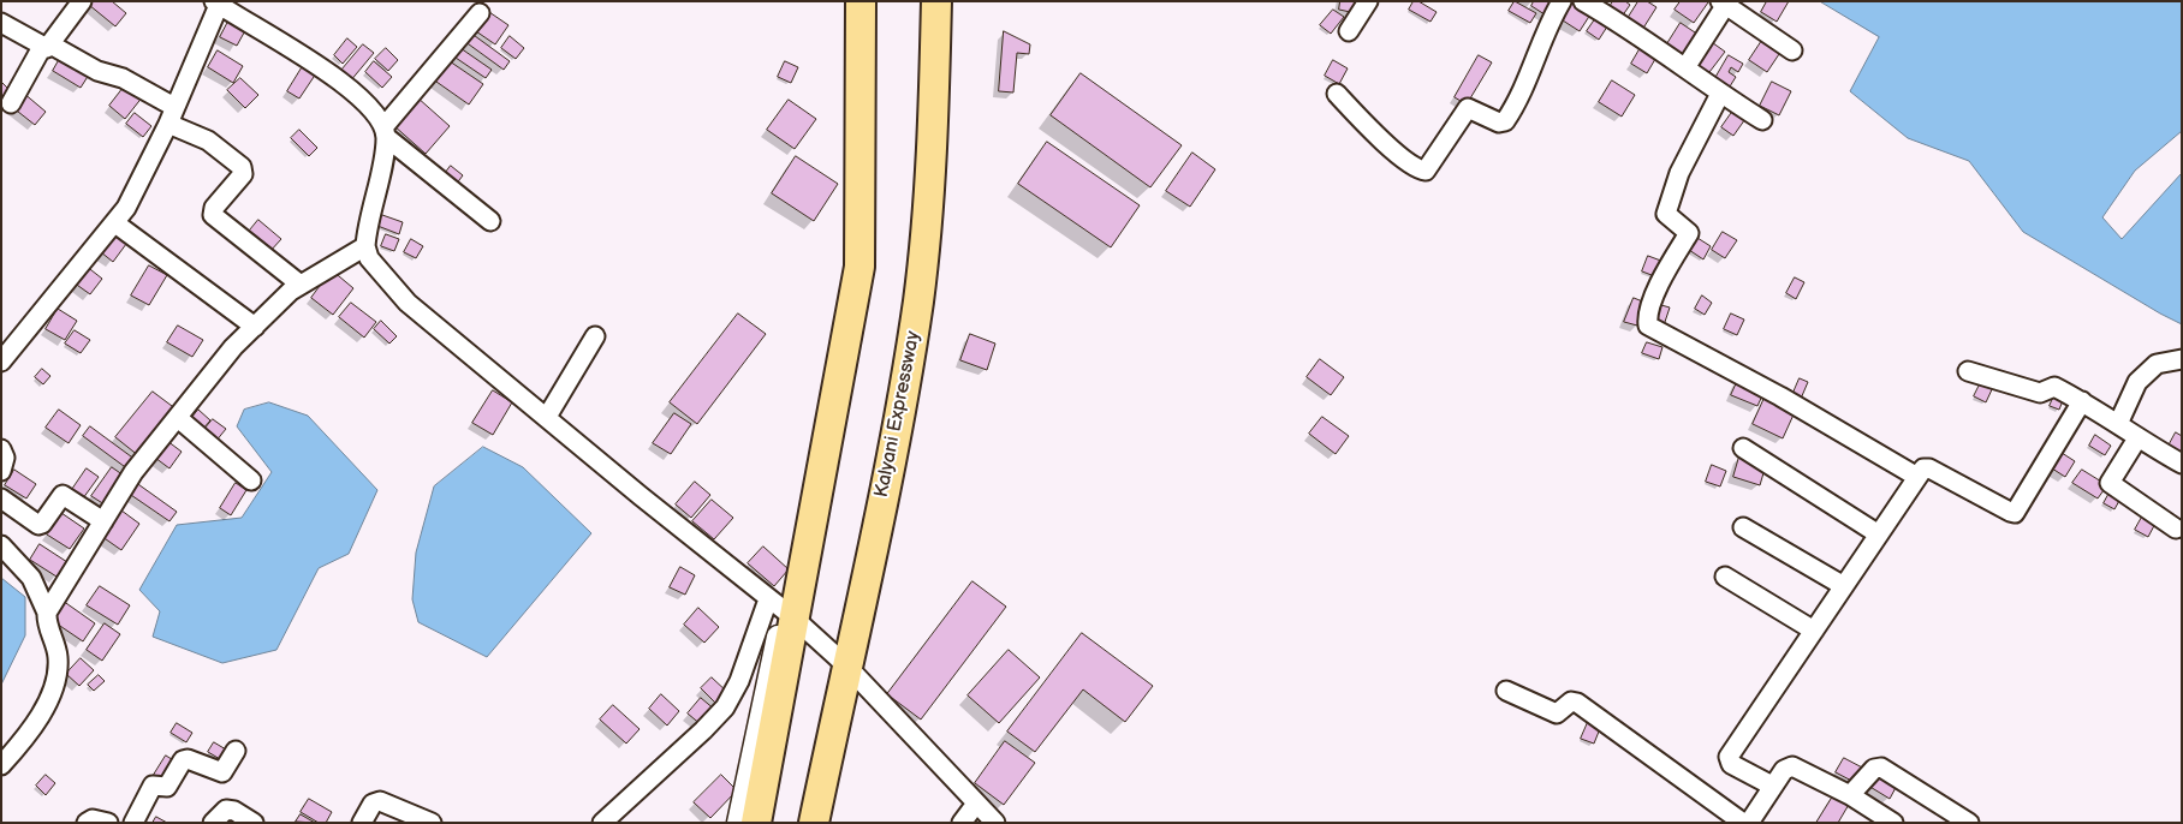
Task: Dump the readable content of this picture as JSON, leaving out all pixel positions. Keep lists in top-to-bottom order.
{
  "streets": {
    "highway": ["Kalyani Expressway"]
  }
}
